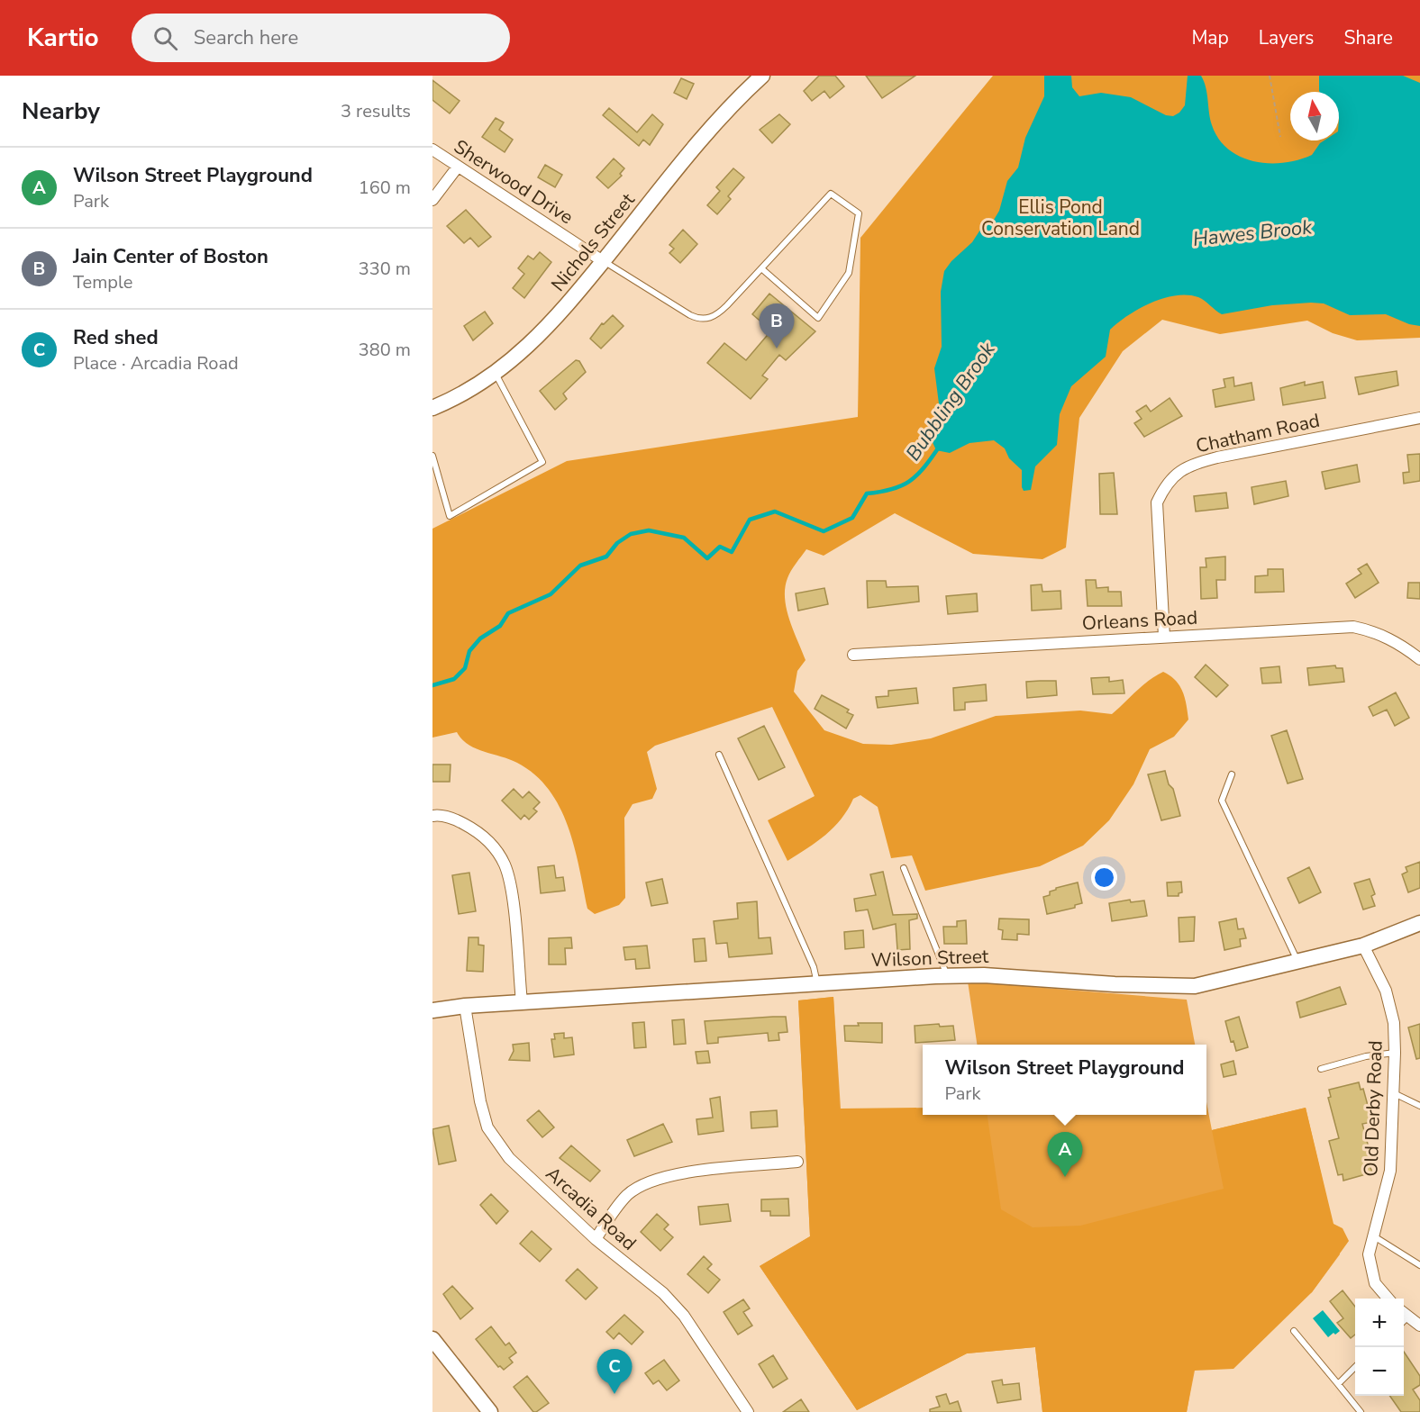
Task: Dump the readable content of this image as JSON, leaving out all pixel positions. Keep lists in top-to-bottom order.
{
  "streets": {
    "street": [
      "Sherwood Drive",
      "Nichols Street",
      "Chatham Road",
      "Orleans Road",
      "Wilson Street",
      "Old Derby Road",
      "Arcadia Road"
    ]
  },
  "crossings": [
    ["Sherwood Drive", "Nichols Street"],
    ["Chatham Road", "Orleans Road"],
    ["Wilson Street", "Old Derby Road"],
    ["Wilson Street", "Arcadia Road"]
  ],
  "water": ["Hawes Brook", "Bubbling Brook"],
  "parks": ["Ellis Pond Conservation Land"],
  "north": "top",
  "page": {
    "header": "Kartio",
    "search": "Search here",
    "nav": ["Map", "Layers", "Share"],
    "heading": ["Nearby", "3 results"],
    "list": [
      {
        "mark": "A",
        "name": "Wilson Street Playground",
        "note": "Park",
        "value": "160 m"
      },
      {
        "mark": "B",
        "name": "Jain Center of Boston",
        "note": "Temple",
        "value": "330 m"
      },
      {
        "mark": "C",
        "name": "Red shed",
        "note": "Place · Arcadia Road",
        "value": "380 m"
      }
    ],
    "pins": ["B", "A", "C"],
    "popup": ["Wilson Street Playground", "Park"],
    "map_buttons": ["+", "−"]
  }
}
